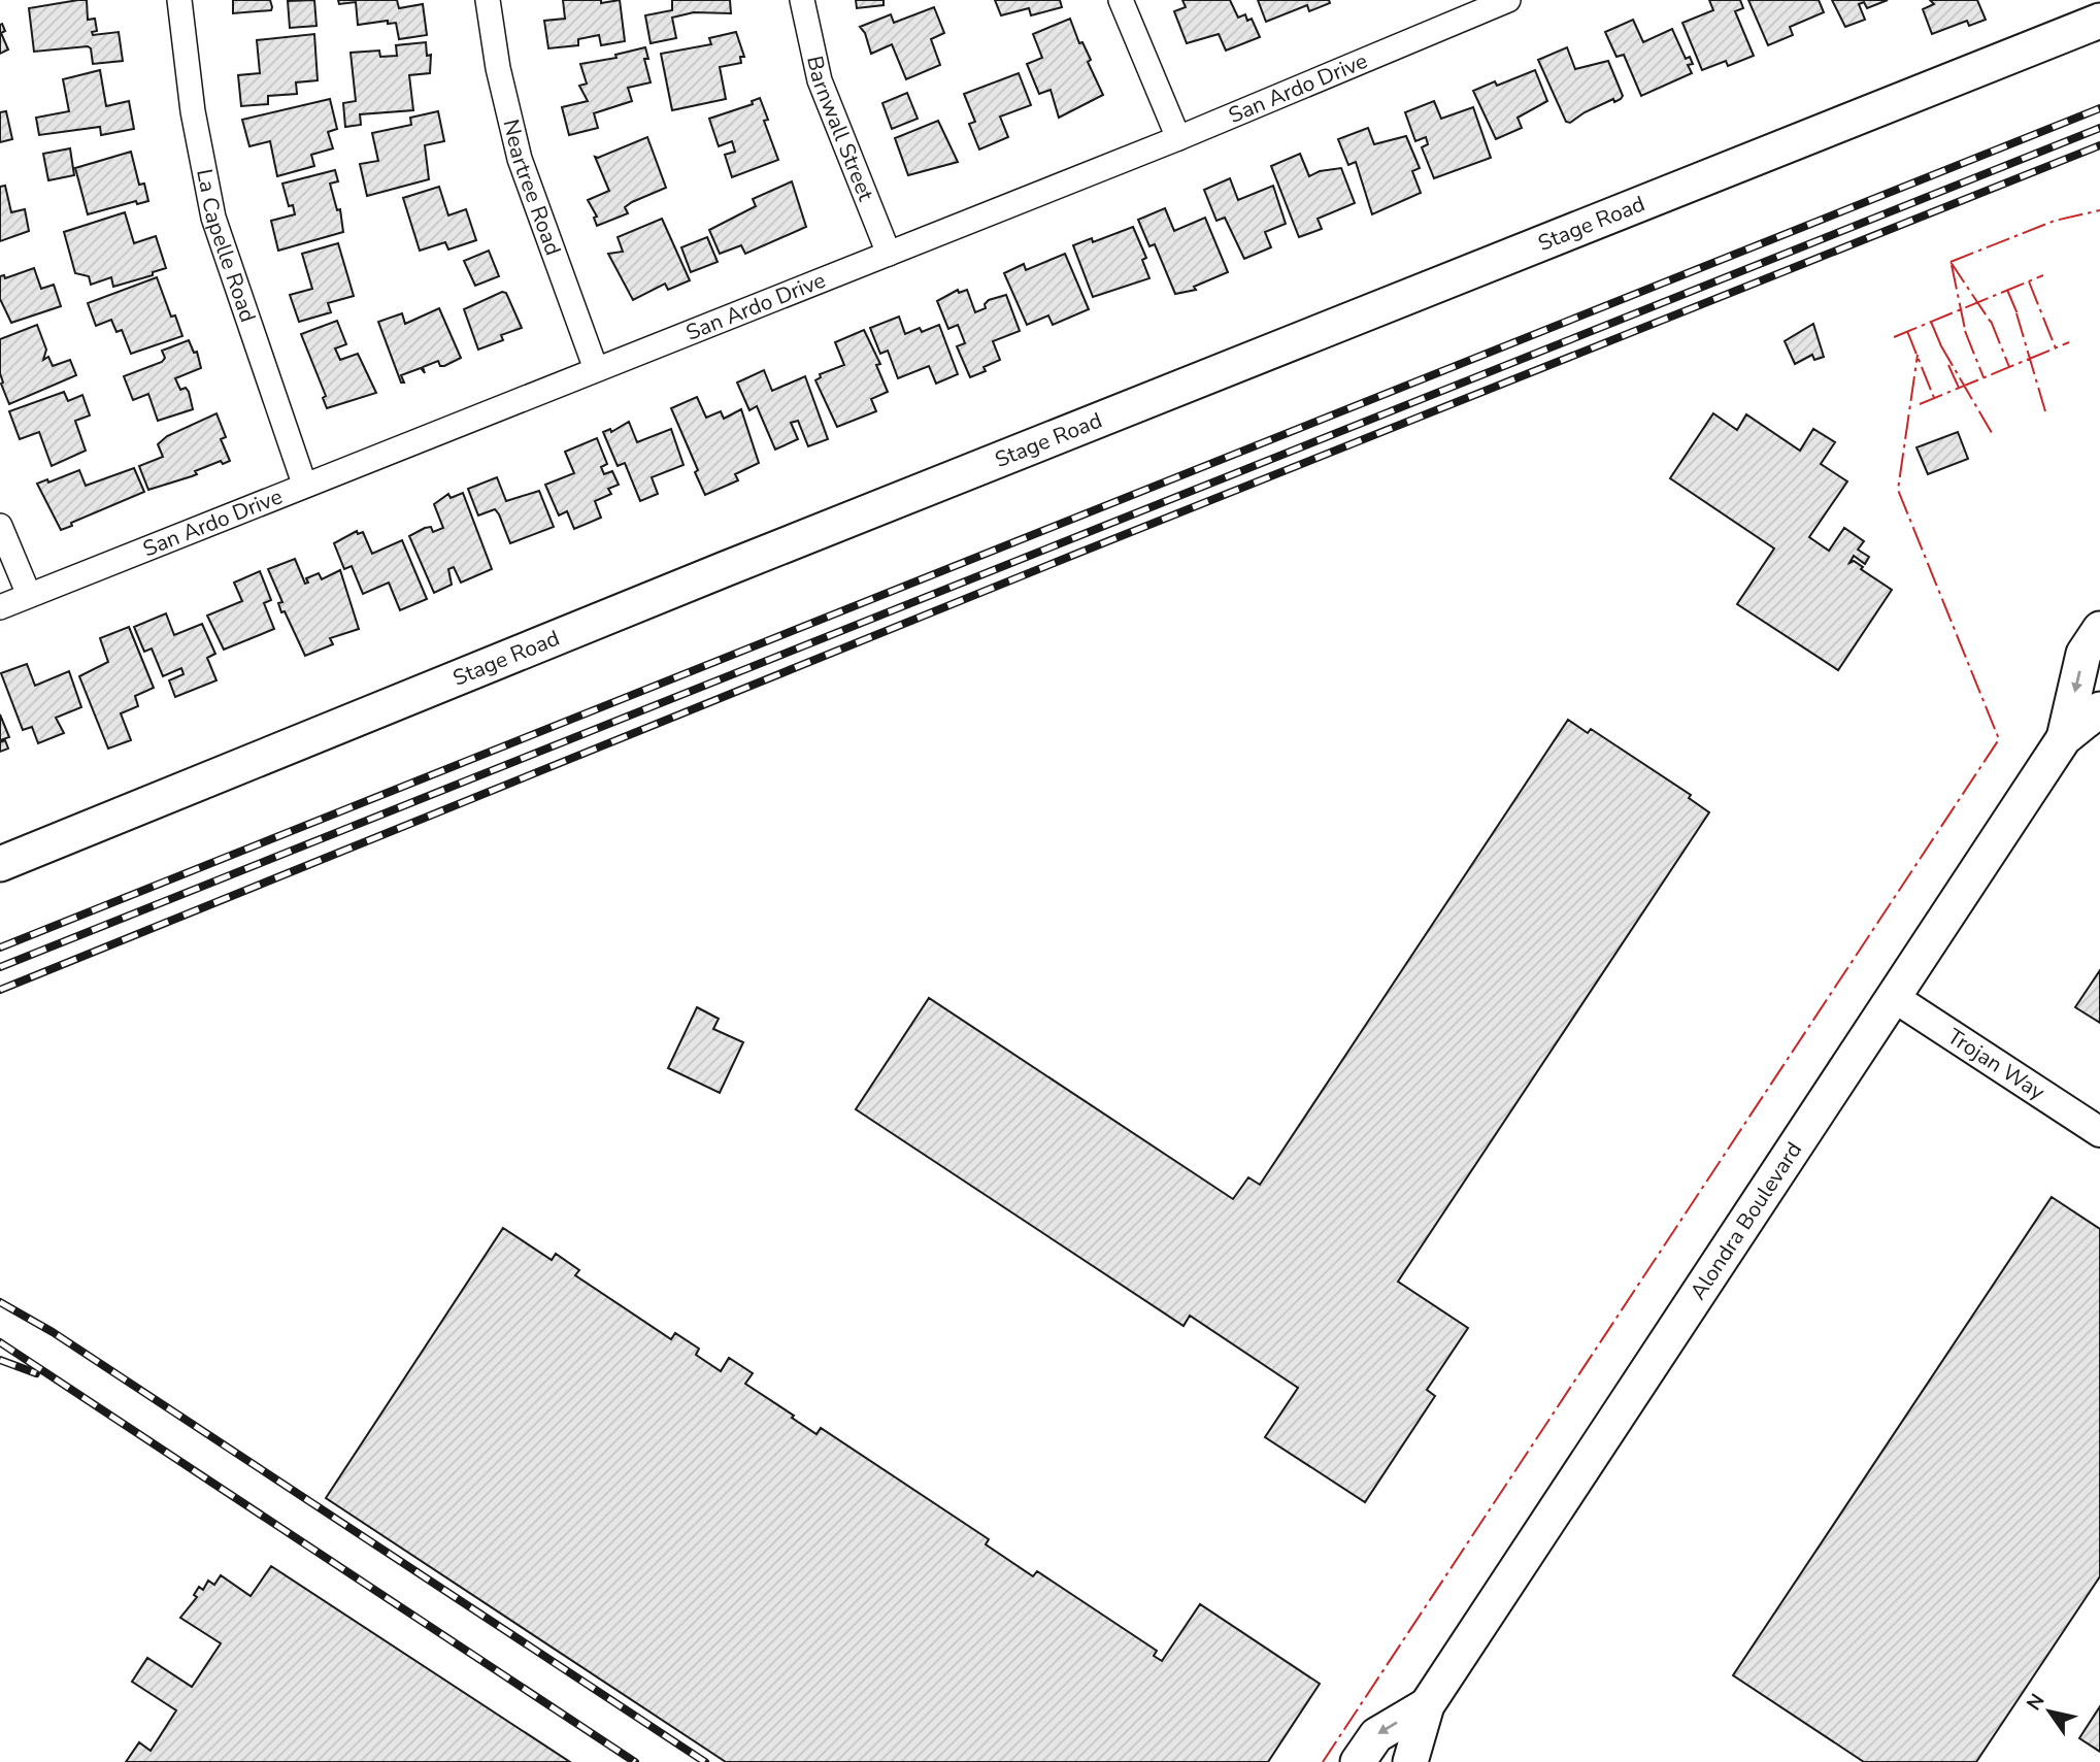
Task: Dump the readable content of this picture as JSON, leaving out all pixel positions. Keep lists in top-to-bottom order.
{
  "streets": {
    "main road": ["Stage Road", "Alondra Boulevard"],
    "street": [
      "San Ardo Drive",
      "Barnwall Street",
      "Neartree Road",
      "La Capelle Road",
      "Trojan Way"
    ]
  },
  "crossings": [
    ["San Ardo Drive", "Barnwall Street"],
    ["San Ardo Drive", "Neartree Road"],
    ["San Ardo Drive", "La Capelle Road"],
    ["Trojan Way", "Alondra Boulevard"]
  ],
  "north": "top left"
}
